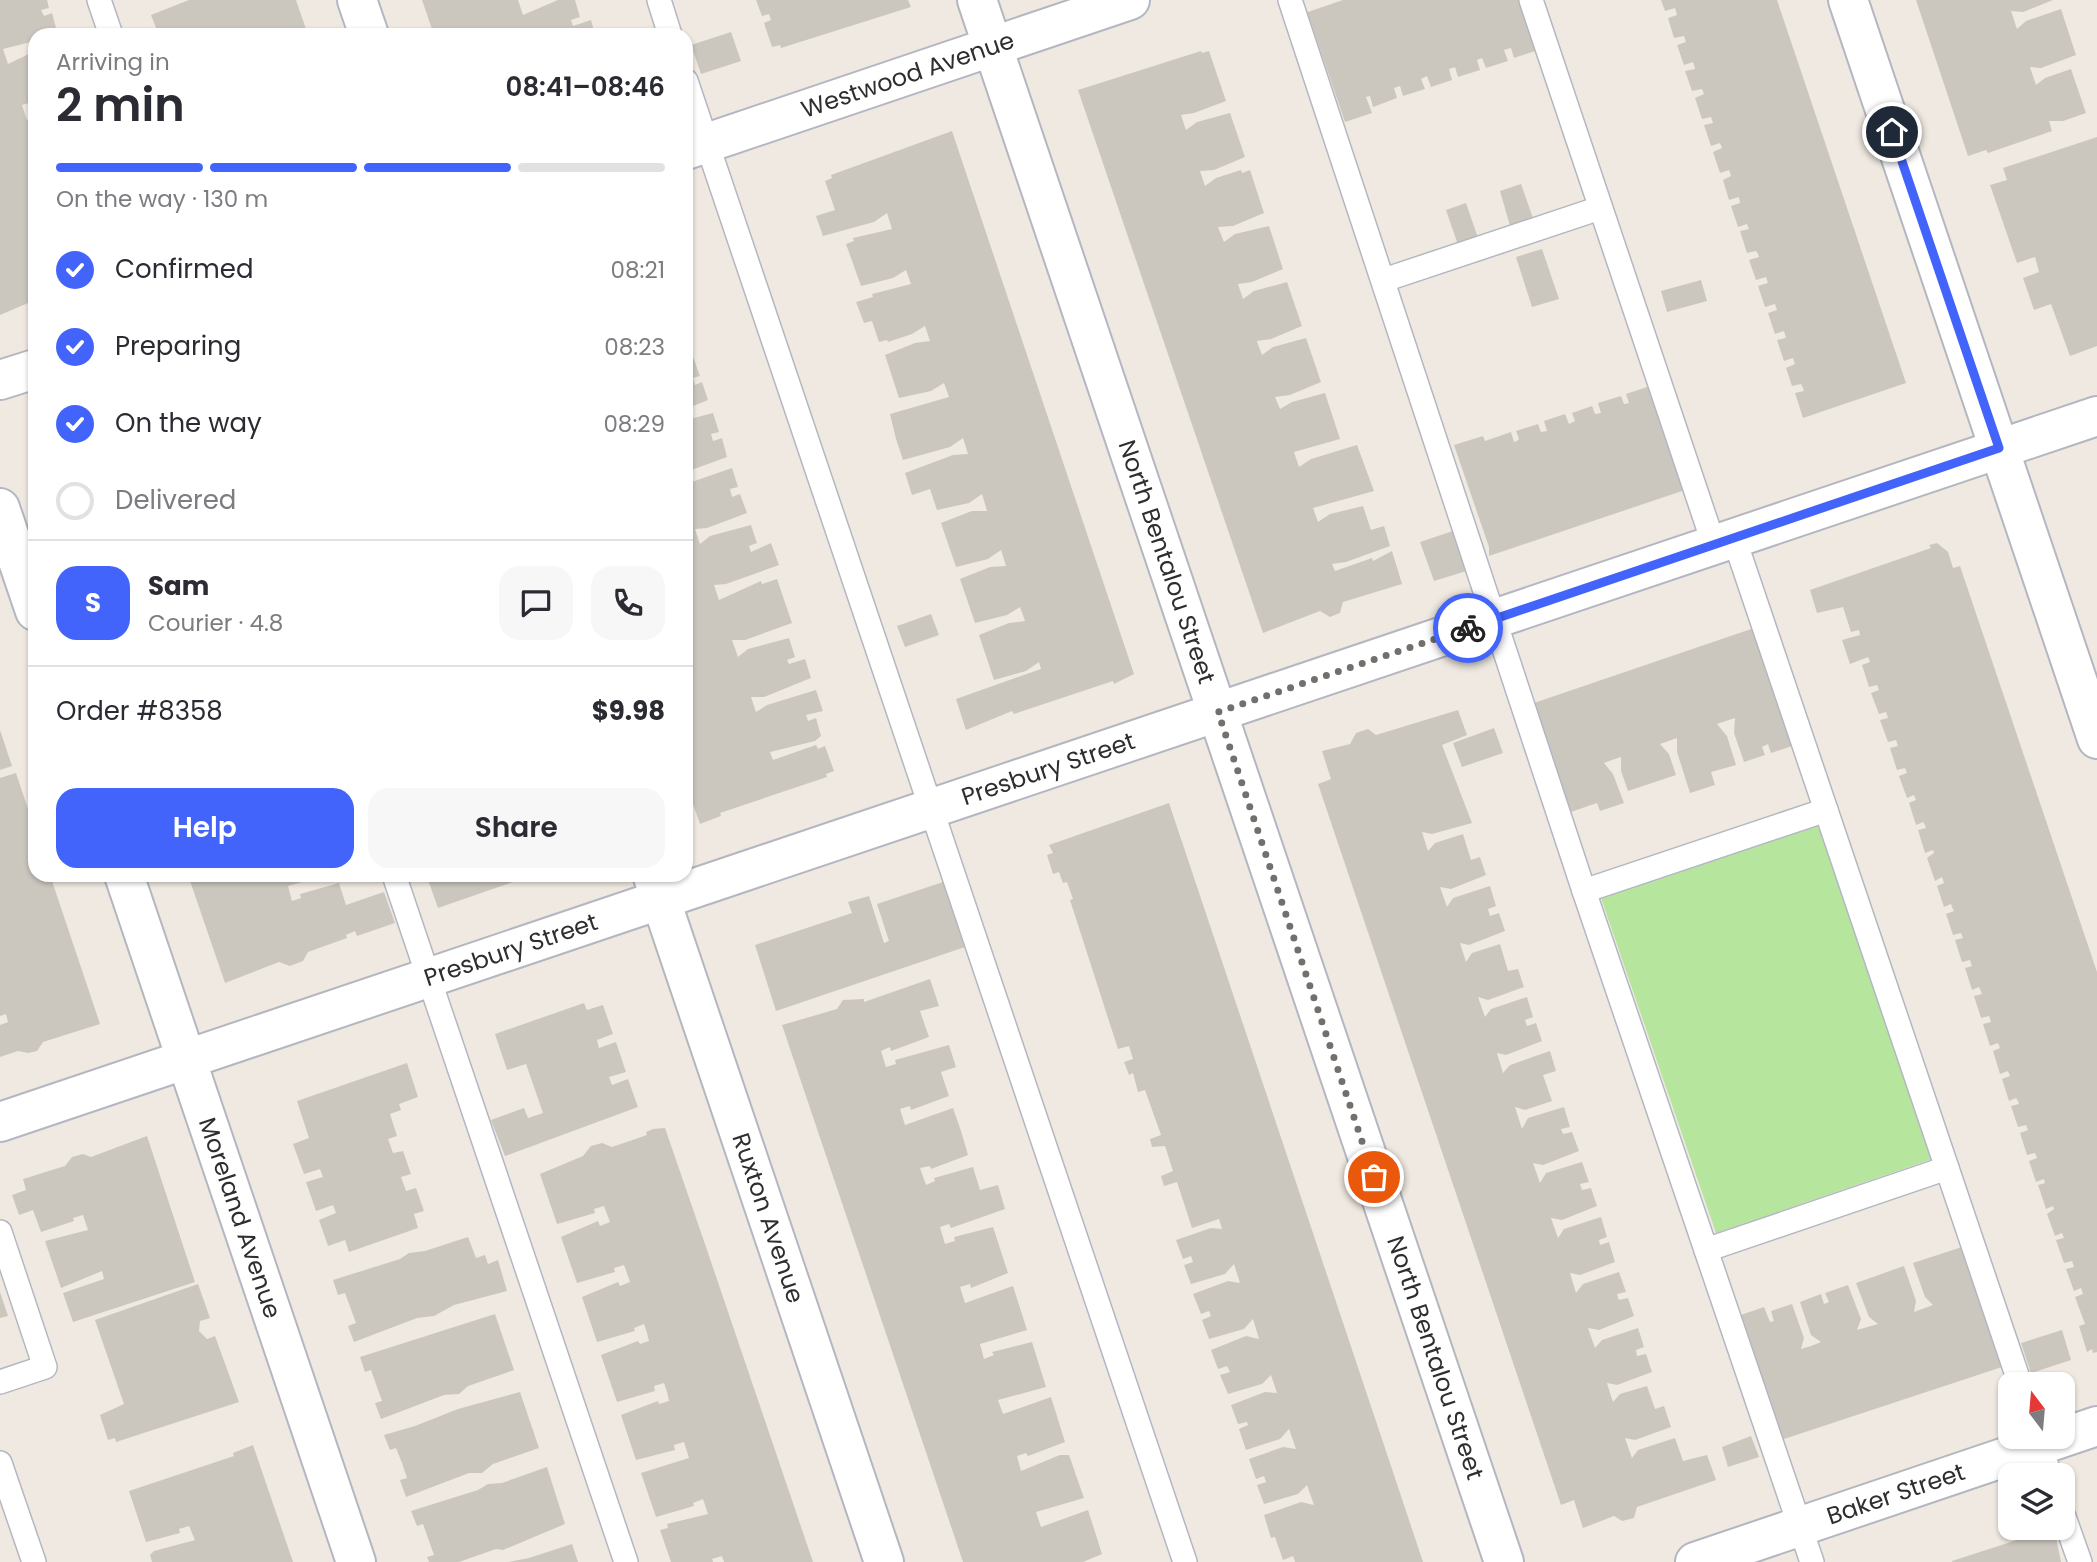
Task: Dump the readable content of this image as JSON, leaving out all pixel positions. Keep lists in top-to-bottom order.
{
  "streets": {
    "street": [
      "Westwood Avenue",
      "North Bentalou Street",
      "Presbury Street",
      "Moreland Avenue",
      "Ruxton Avenue",
      "Baker Street"
    ]
  },
  "crossings": [
    ["Westwood Avenue", "North Bentalou Street"],
    ["North Bentalou Street", "Presbury Street"],
    ["Presbury Street", "Moreland Avenue"],
    ["Presbury Street", "Ruxton Avenue"]
  ],
  "north": "top",
  "page": {
    "heading": ["2 min", "Arriving in", "08:41–08:46"],
    "panel": [
      "Sam",
      "Courier · 4.8",
      "Order #8358",
      "$9.98"
    ],
    "bar": "On the way · 130 m",
    "list": [
      ["Confirmed", "08:21"],
      ["Preparing", "08:23"],
      ["On the way", "08:29"],
      "Delivered"
    ],
    "round": "S",
    "buttons": ["Help", "Share"]
  }
}
